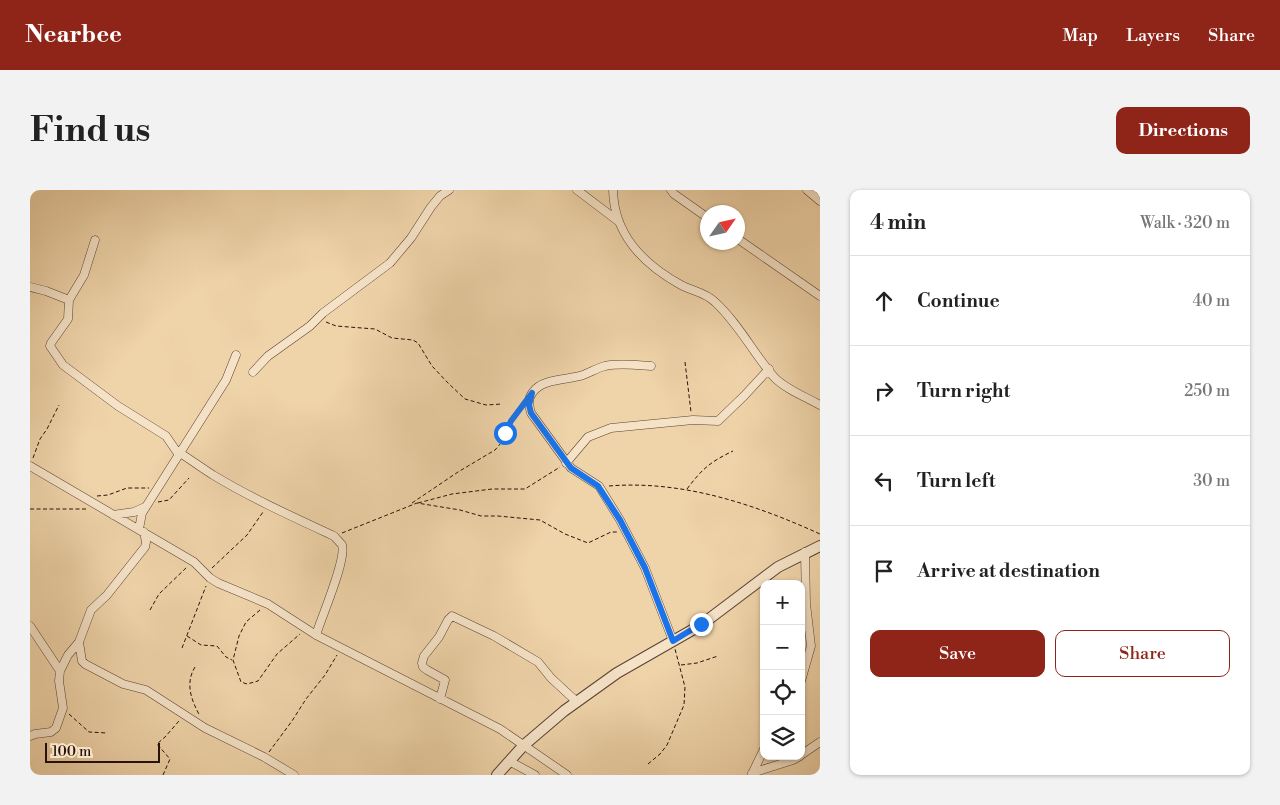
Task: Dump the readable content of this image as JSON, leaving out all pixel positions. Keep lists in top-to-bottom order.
{
  "scale_bar": "100 m",
  "north": "top right",
  "page": {
    "header": "Nearbee",
    "nav": ["Map", "Layers", "Share"],
    "buttons": [
      "Directions",
      ["Save", "Share"]
    ],
    "title": "Find us",
    "heading": ["4 min", "Walk · 320 m"],
    "list": [
      ["Continue", "40 m"],
      ["Turn right", "250 m"],
      ["Turn left", "30 m"],
      "Arrive at destination"
    ],
    "map_buttons": ["+", "−"],
    "scale": "100 m"
  }
}
